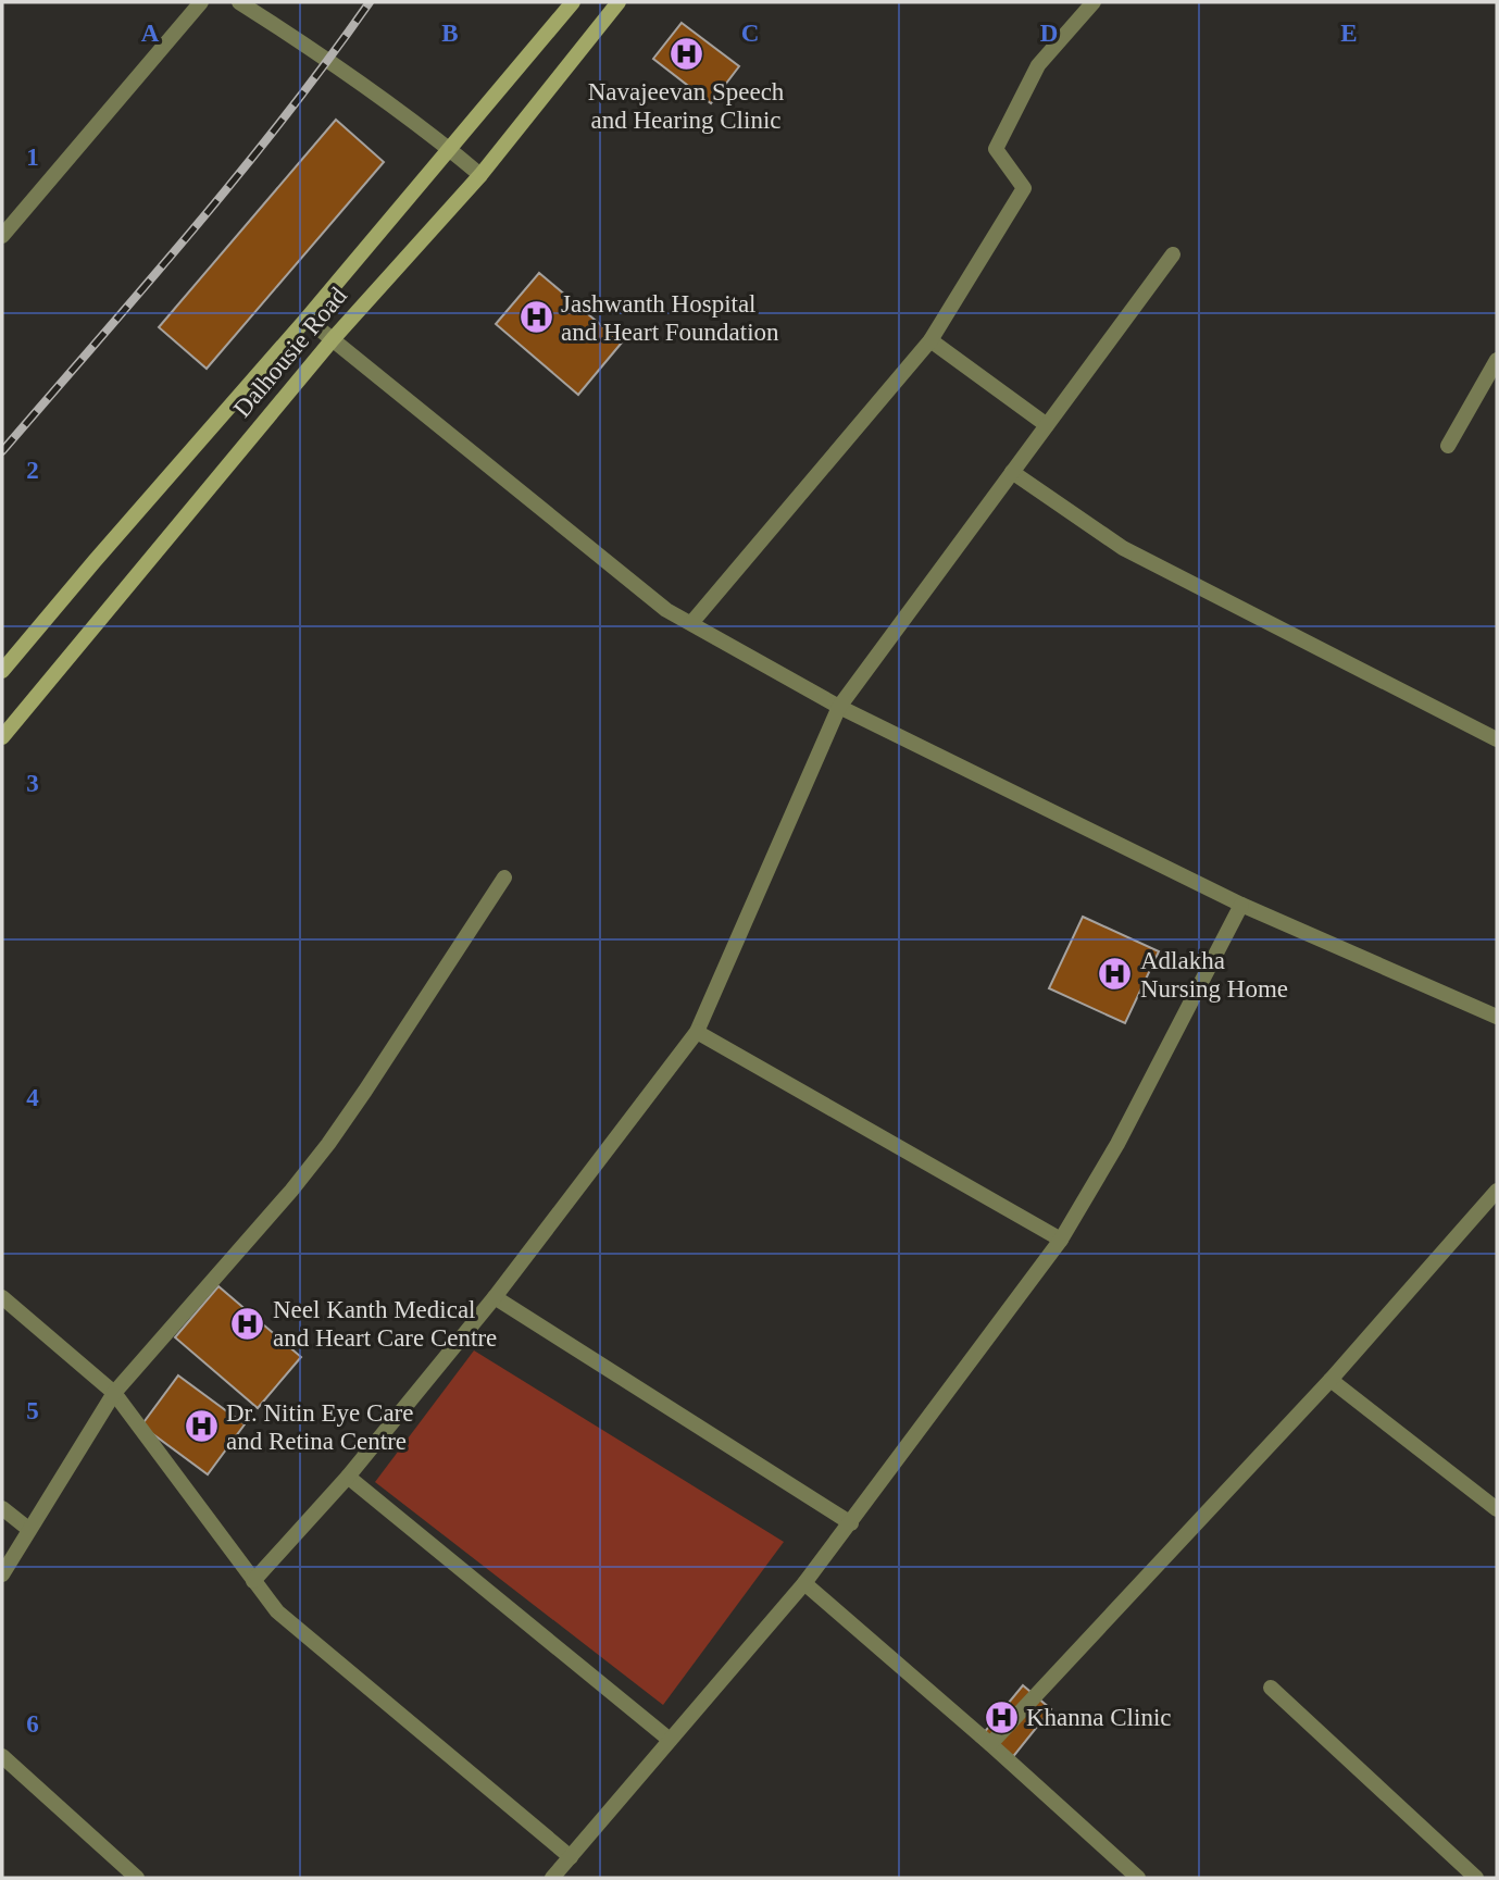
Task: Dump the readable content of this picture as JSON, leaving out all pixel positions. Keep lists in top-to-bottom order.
{
  "streets": {
    "street": ["Dalhousie Road"]
  },
  "places": {
    "hospital": [
      "Navajeevan Speech and Hearing Clinic",
      "Jashwanth Hospital and Heart Foundation",
      "Adlakha Nursing Home",
      "Neel Kanth Medical and Heart Care Centre",
      "Dr. Nitin Eye Care and Retina Centre",
      "Khanna Clinic"
    ]
  },
  "grid": {
    "columns": [
      "A",
      "B",
      "C",
      "D",
      "E"
    ],
    "rows": [
      "1",
      "2",
      "3",
      "4",
      "5",
      "6"
    ]
  }
}
